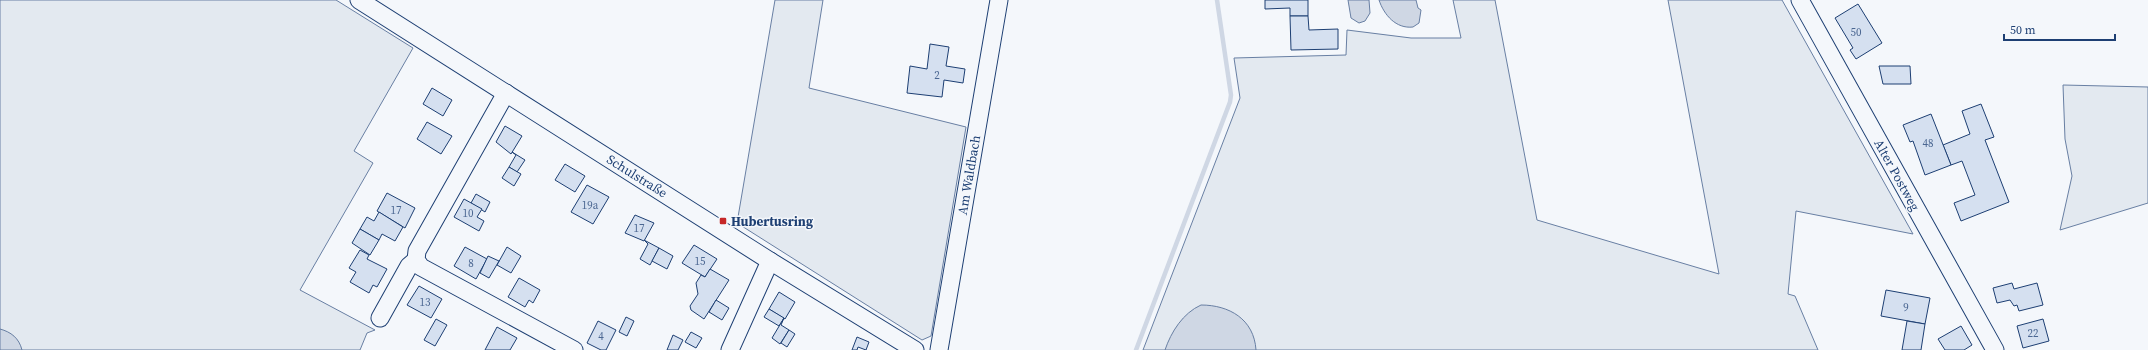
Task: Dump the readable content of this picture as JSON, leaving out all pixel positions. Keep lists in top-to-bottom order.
{
  "streets": {
    "street": ["Am Waldbach", "Alter Postweg", "Schulstraße"]
  },
  "places": {
    "transit": ["Hubertusring"]
  },
  "house_numbers": [
    "50",
    "2",
    "48",
    "19a",
    "17",
    "10",
    "17",
    "15",
    "8",
    "13",
    "9",
    "22",
    "4"
  ],
  "scale_bar": "50 m"
}
